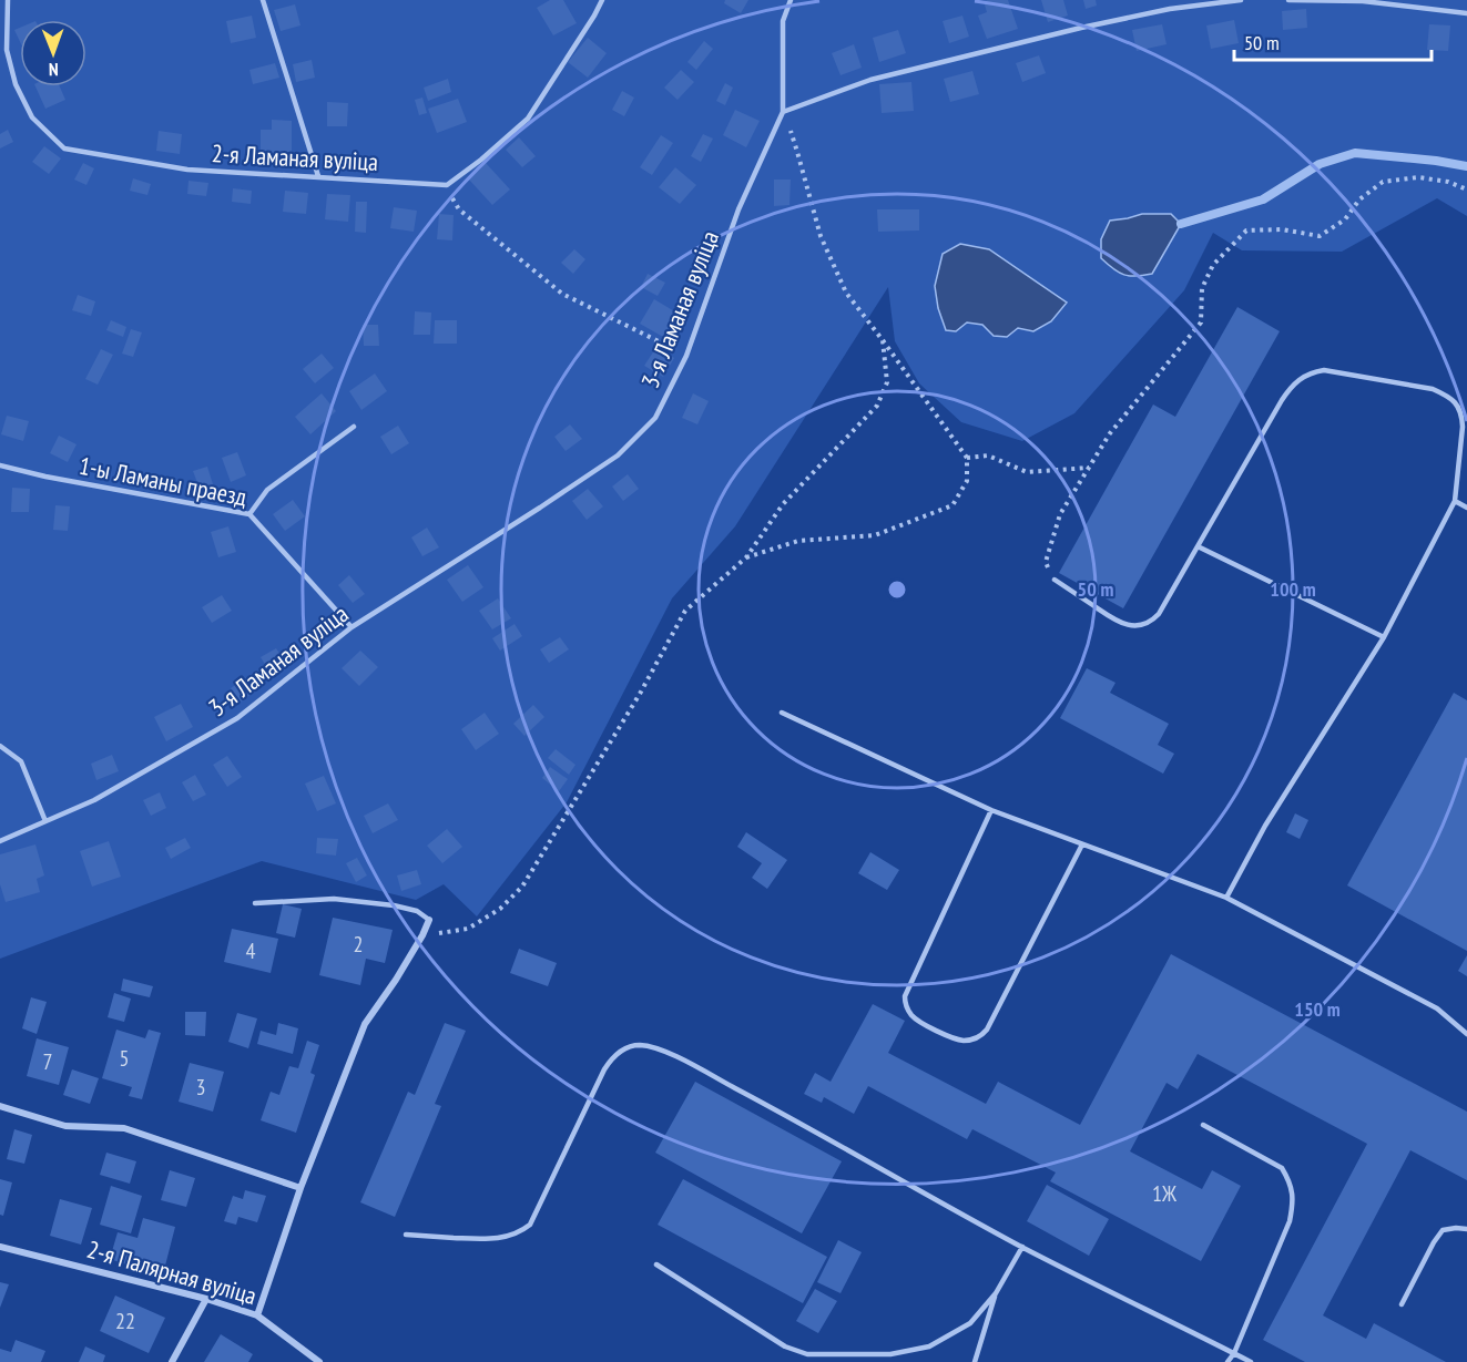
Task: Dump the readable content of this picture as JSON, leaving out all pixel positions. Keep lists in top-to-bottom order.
{
  "streets": {
    "street": ["2-я Палярная вуліца"],
    "lane": ["2-я Ламаная вуліца", "3-я Ламаная вуліца", "1-ы Ламаны праезд"]
  },
  "crossings": [
    ["3-я Ламаная вуліца", "1-ы Ламаны праезд"]
  ],
  "house_numbers": [
    "2",
    "4",
    "5",
    "7",
    "3",
    "1Ж",
    "22"
  ],
  "scale_bar": "50 m",
  "north": "bottom",
  "rings": ["50 m", "100 m", "150 m"]
}
